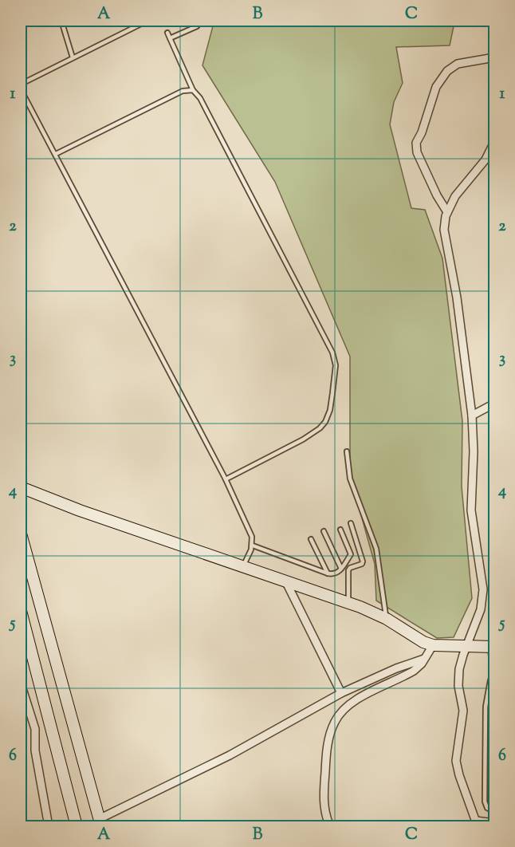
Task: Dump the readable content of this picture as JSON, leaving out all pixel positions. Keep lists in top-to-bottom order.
{
  "grid": {
    "columns": ["A", "B", "C"],
    "rows": [
      "1",
      "2",
      "3",
      "4",
      "5",
      "6"
    ]
  }
}
